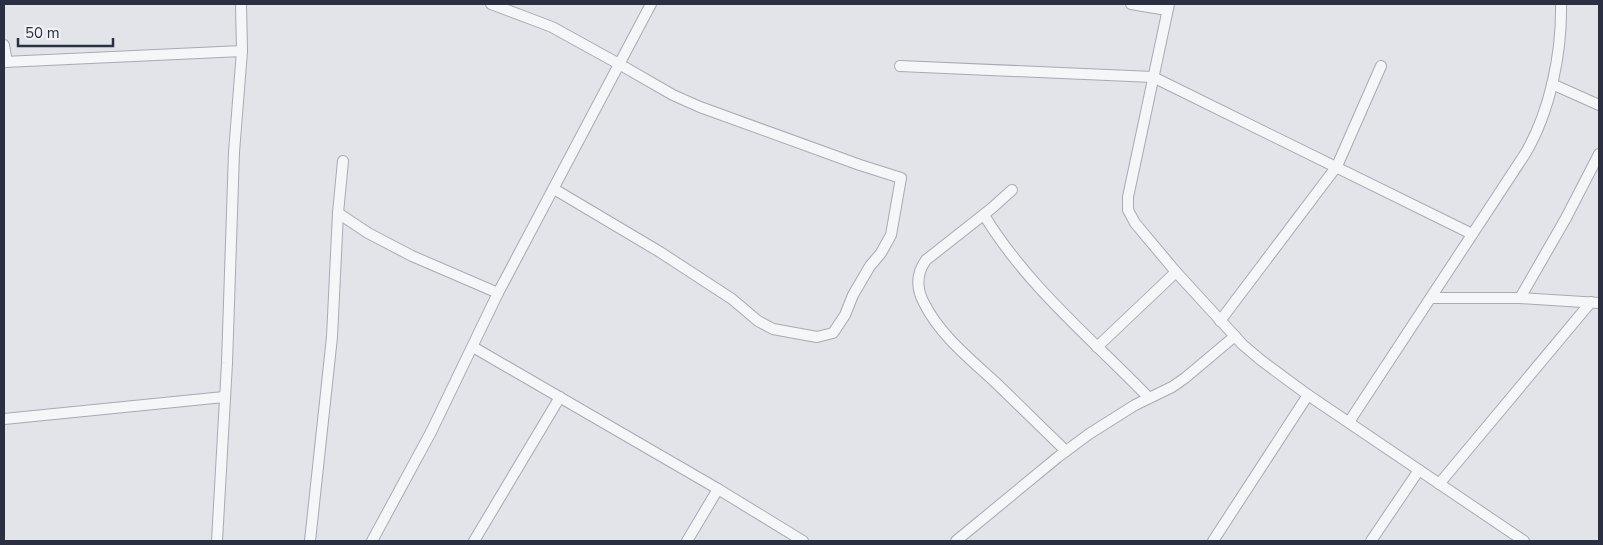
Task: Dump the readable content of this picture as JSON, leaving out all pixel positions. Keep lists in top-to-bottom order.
{
  "scale_bar": "50 m"
}
